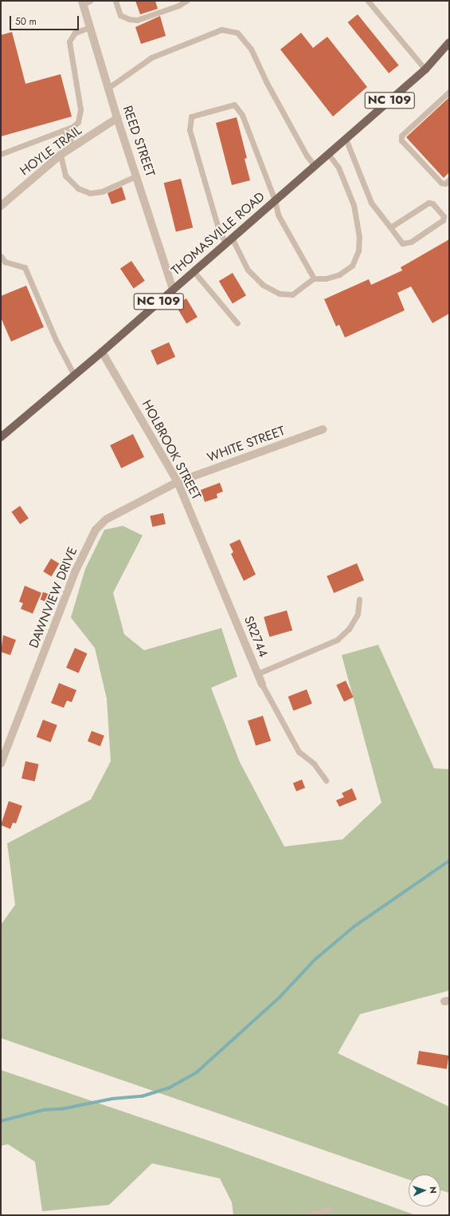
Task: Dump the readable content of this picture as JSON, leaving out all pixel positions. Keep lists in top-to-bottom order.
{
  "streets": {
    "main road": ["NC 109", "THOMASVILLE ROAD"],
    "street": [
      "REED STREET",
      "HOYLE TRAIL",
      "WHITE STREET",
      "HOLBROOK STREET",
      "DAWNVIEW DRIVE",
      "SR2744"
    ]
  },
  "crossings": [
    ["REED STREET", "HOYLE TRAIL"],
    ["REED STREET", "THOMASVILLE ROAD"],
    ["THOMASVILLE ROAD", "HOLBROOK STREET"],
    ["WHITE STREET", "HOLBROOK STREET"],
    ["WHITE STREET", "DAWNVIEW DRIVE"],
    ["HOLBROOK STREET", "DAWNVIEW DRIVE"],
    ["HOLBROOK STREET", "SR2744"]
  ],
  "scale_bar": "50 m",
  "north": "right"
}
